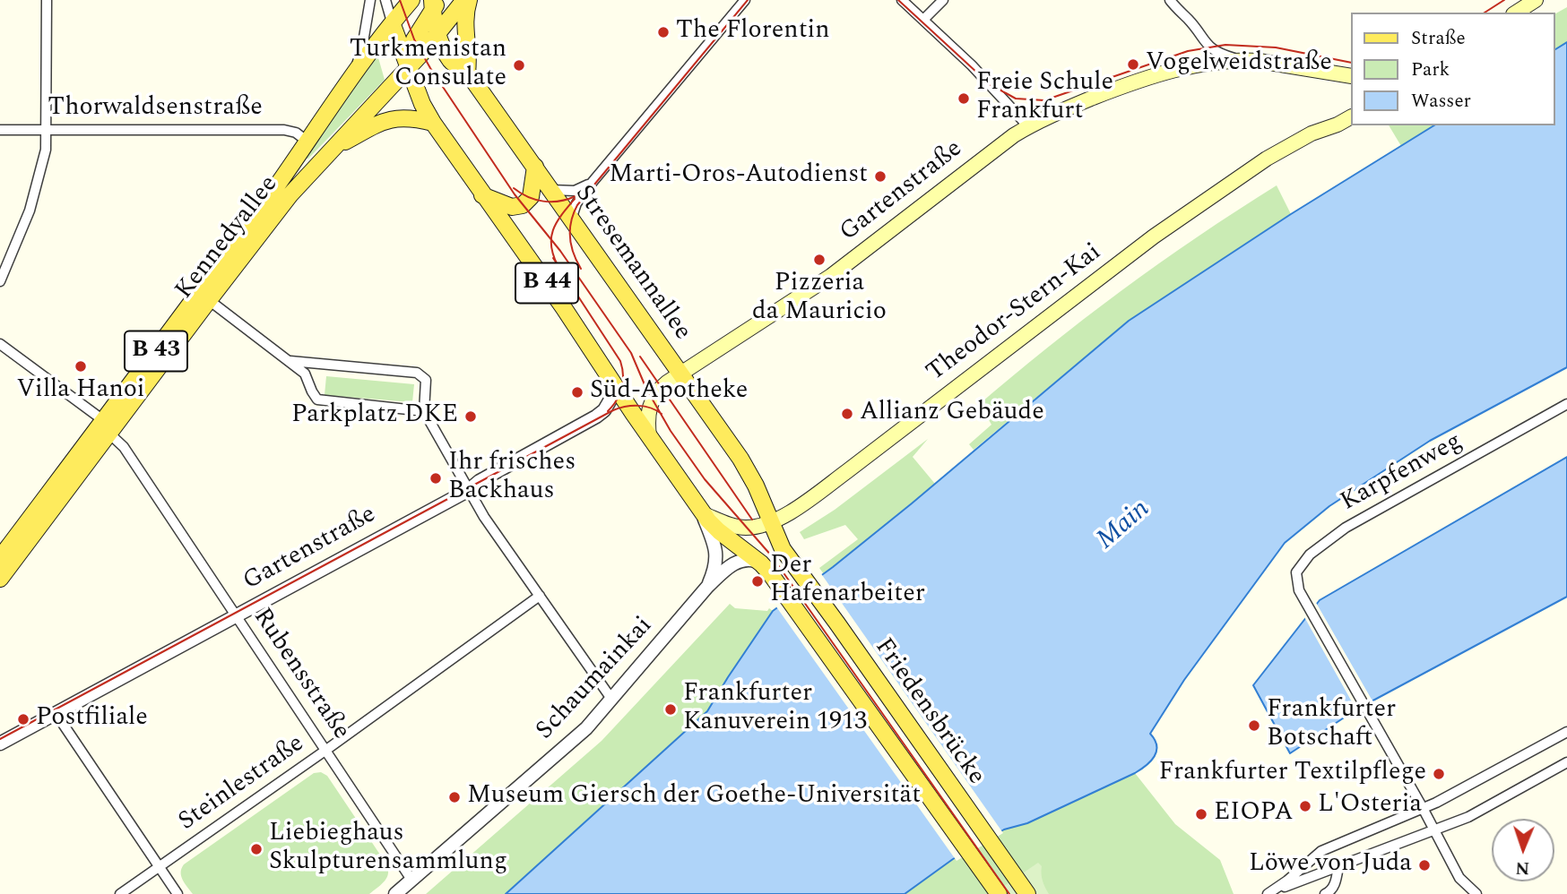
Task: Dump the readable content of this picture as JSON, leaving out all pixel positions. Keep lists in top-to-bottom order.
{
  "streets": {
    "main road": [
      "Gartenstraße",
      "Kennedyallee",
      "Stresemannallee",
      "B 44",
      "Theodor-Stern-Kai",
      "B 43",
      "Friedensbrücke"
    ],
    "street": [
      "Thorwaldsenstraße",
      "Karpfenweg",
      "Rubensstraße",
      "Schaumainkai",
      "Steinlestraße"
    ]
  },
  "crossings": [
    ["Thorwaldsenstraße", "Kennedyallee"],
    ["Gartenstraße", "Stresemannallee"],
    ["Gartenstraße", "B 44"],
    ["Gartenstraße", "Rubensstraße"],
    ["Kennedyallee", "Stresemannallee"],
    ["Kennedyallee", "B 44"],
    ["Kennedyallee", "B 43"],
    ["Kennedyallee", "Rubensstraße"],
    ["Stresemannallee", "Theodor-Stern-Kai"],
    ["Stresemannallee", "B 43"],
    ["Stresemannallee", "Friedensbrücke"],
    ["B 44", "Theodor-Stern-Kai"],
    ["B 44", "B 43"],
    ["B 44", "Schaumainkai"],
    ["B 44", "Friedensbrücke"],
    ["Theodor-Stern-Kai", "Schaumainkai"],
    ["Rubensstraße", "Schaumainkai"],
    ["Rubensstraße", "Steinlestraße"],
    ["Schaumainkai", "Friedensbrücke"]
  ],
  "water": ["Main"],
  "places": [
    "The Florentin",
    "Vogelweidstraße",
    "Turkmenistan Consulate",
    "Freie Schule Frankfurt",
    "Marti-Oros-Autodienst",
    "Pizzeria da Mauricio",
    "Villa Hanoi",
    "Süd-Apotheke",
    "Allianz Gebäude",
    "Parkplatz DKE",
    "Ihr frisches Backhaus",
    "Der Hafenarbeiter",
    "Frankfurter Kanuverein 1913",
    "Postfiliale",
    "Frankfurter Botschaft",
    "Frankfurter Textilpflege",
    "Museum Giersch der Goethe-Universität",
    "L'Osteria",
    "EIOPA",
    "Liebieghaus Skulpturensammlung",
    "Löwe von Juda"
  ],
  "legend": ["Straße", "Park", "Wasser"],
  "north": "bottom"
}
